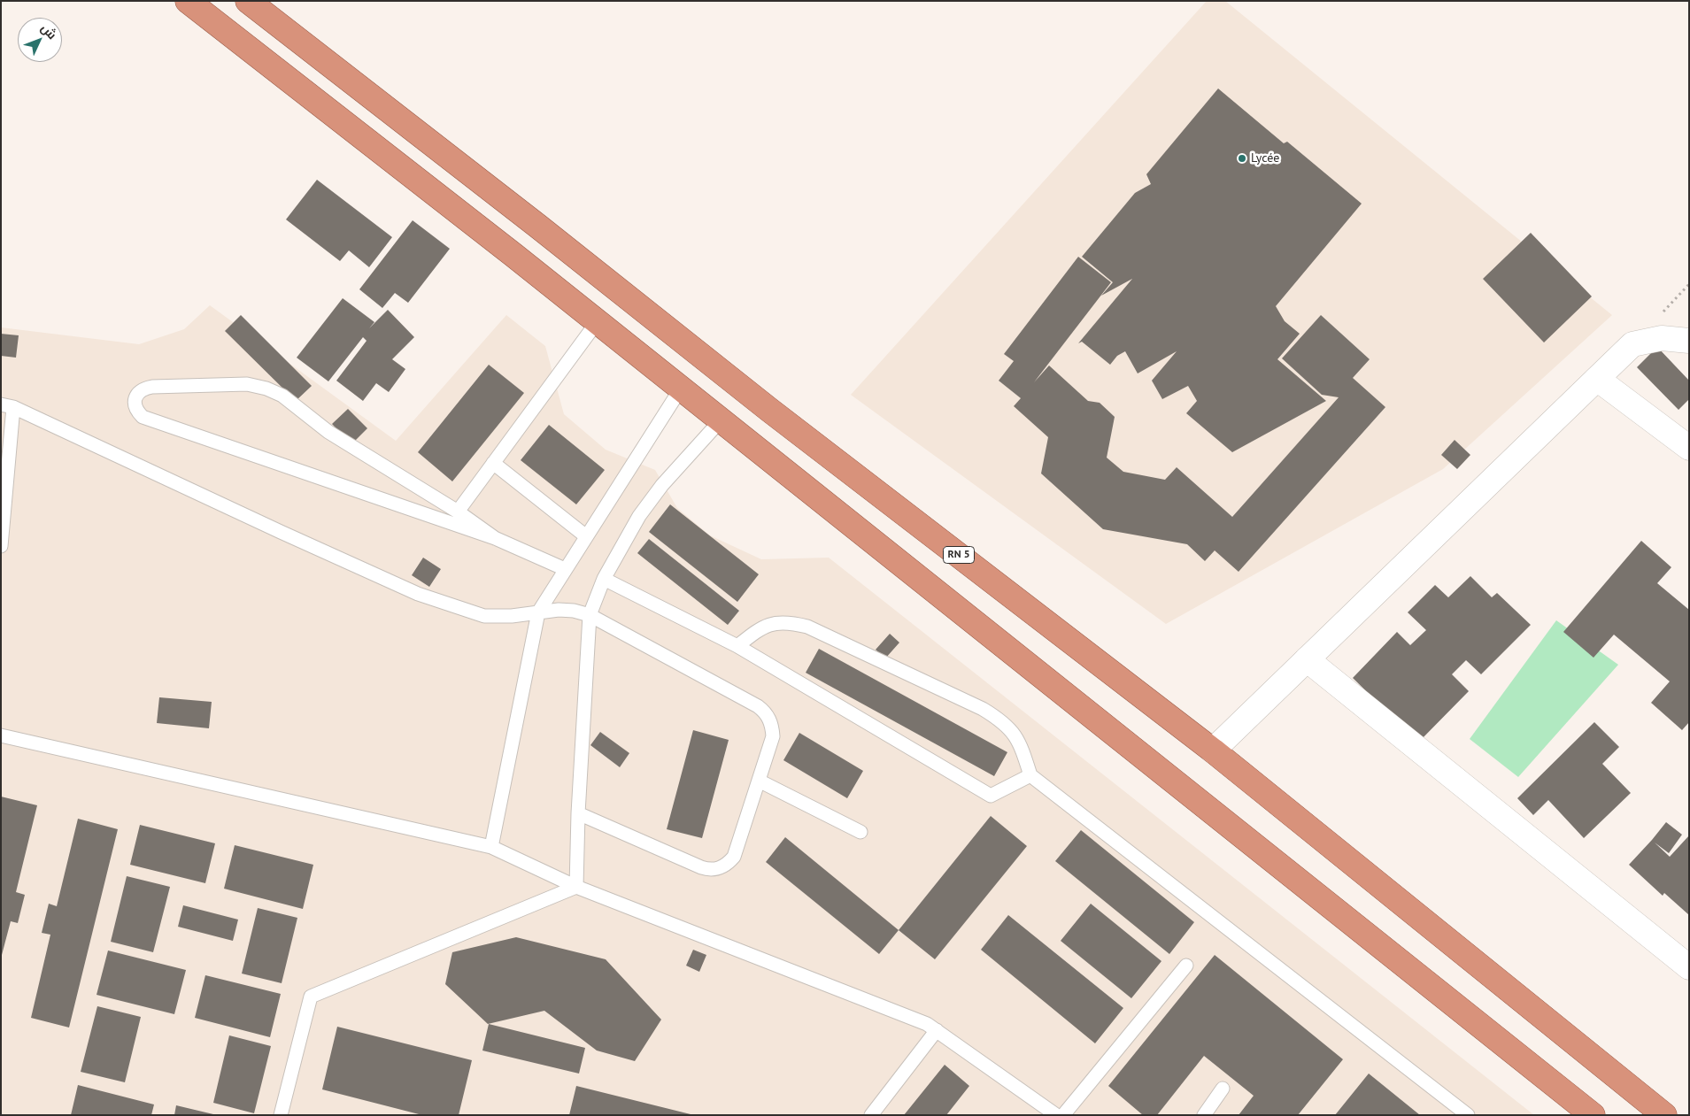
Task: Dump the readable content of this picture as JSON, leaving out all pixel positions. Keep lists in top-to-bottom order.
{
  "streets": {
    "highway": ["RN 5"]
  },
  "places": ["Lycée"],
  "north": "top right"
}
